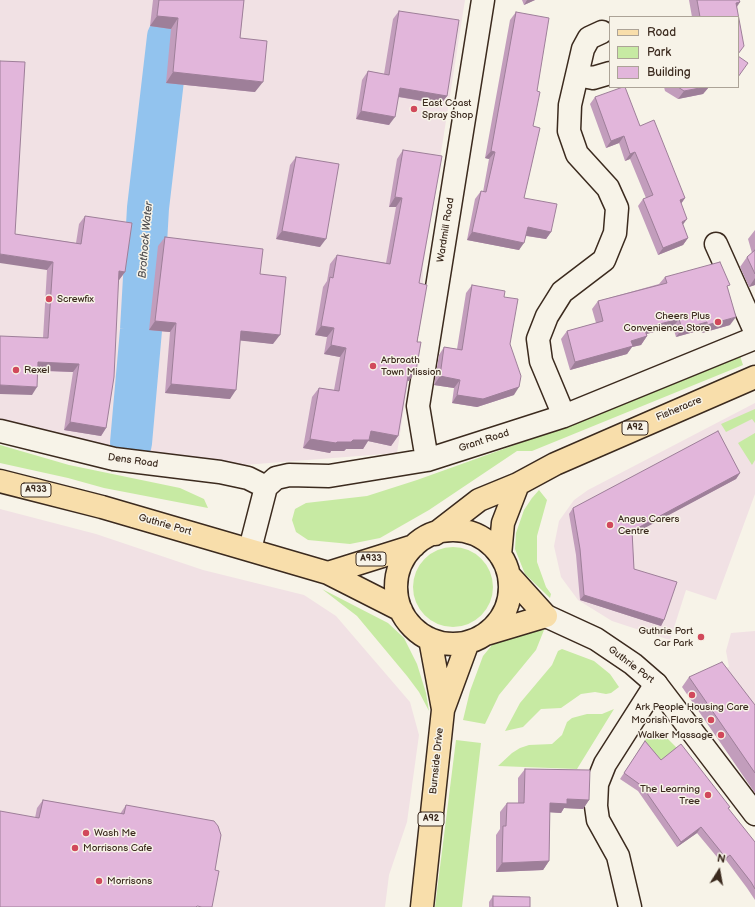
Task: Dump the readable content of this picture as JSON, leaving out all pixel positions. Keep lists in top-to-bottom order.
{
  "streets": {
    "main road": [
      "Fisheracre",
      "A92",
      "A933",
      "Guthrie Port",
      "Burnside Drive"
    ],
    "street": ["Wardmill Road", "Grant Road", "Dens Road"]
  },
  "crossings": [
    ["Wardmill Road", "Grant Road"],
    ["Fisheracre", "A92"],
    ["Fisheracre", "A933"],
    ["Fisheracre", "Guthrie Port"],
    ["Fisheracre", "Burnside Drive"],
    ["A92", "A933"],
    ["A92", "Guthrie Port"],
    ["A92", "Burnside Drive"],
    ["Grant Road", "Dens Road"],
    ["A933", "Guthrie Port"],
    ["A933", "Burnside Drive"],
    ["Guthrie Port", "Burnside Drive"]
  ],
  "water": ["Brothock Water"],
  "places": [
    "East Coast Spray Shop",
    "Screwfix",
    "Cheers Plus Convenience Store",
    "Arbroath Town Mission",
    "Rexel",
    "Angus Carers Centre",
    "Guthrie Port Car Park",
    "Ark People Housing Care",
    "Moorish Flavors",
    "Walker Massage",
    "The Learning Tree",
    "Wash Me",
    "Morrisons Cafe",
    "Morrisons"
  ],
  "legend": ["Road", "Park", "Building"],
  "north": "top"
}
